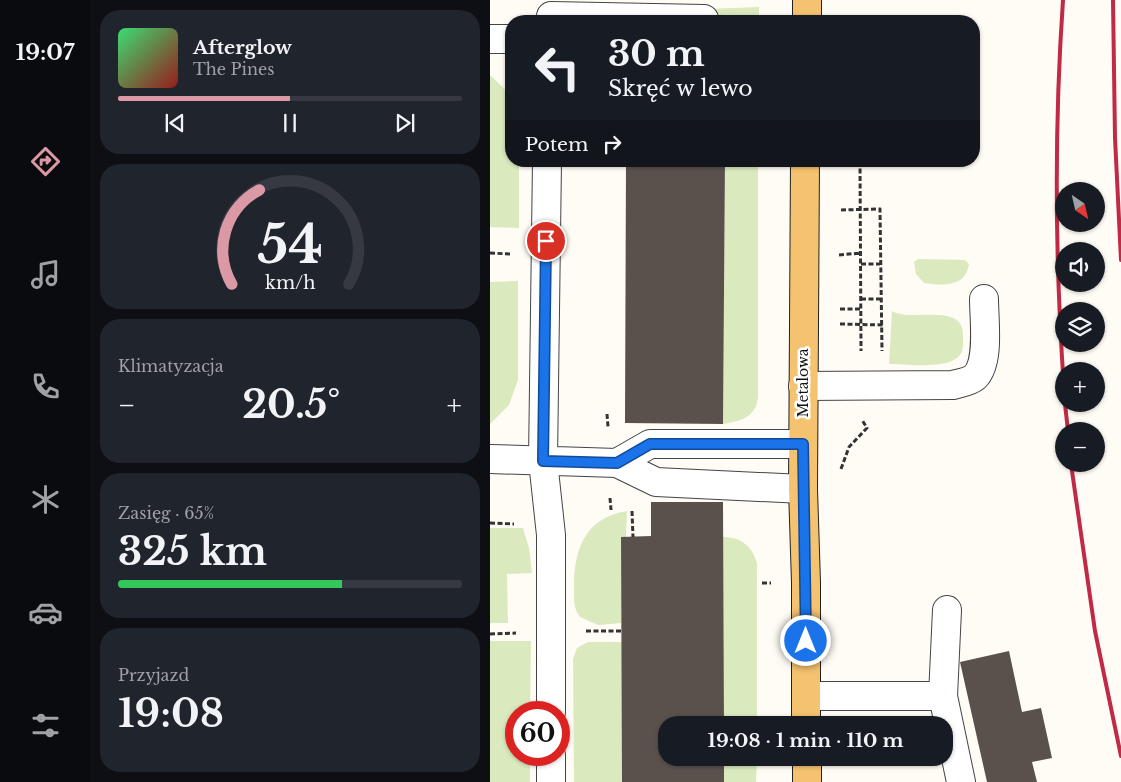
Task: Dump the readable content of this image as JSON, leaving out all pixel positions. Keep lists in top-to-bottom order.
{
  "streets": {
    "main road": ["Metalowa"]
  },
  "north": "bottom right",
  "page": {
    "tabs": "19:07",
    "turn": ["30 m", "Skręć w lewo"],
    "song": ["Afterglow", "The Pines"],
    "then": "Potem",
    "map_buttons": ["+", "−"],
    "tile": [
      "Klimatyzacja",
      ["Zasięg · 65%", "325 km"],
      ["Przyjazd", "19:08"]
    ],
    "heat": ["−", "20.5°", "+"],
    "limit": "60",
    "trip": "19:08 · 1 min · 110 m",
    "gauge": ["54", "km/h"]
  }
}
